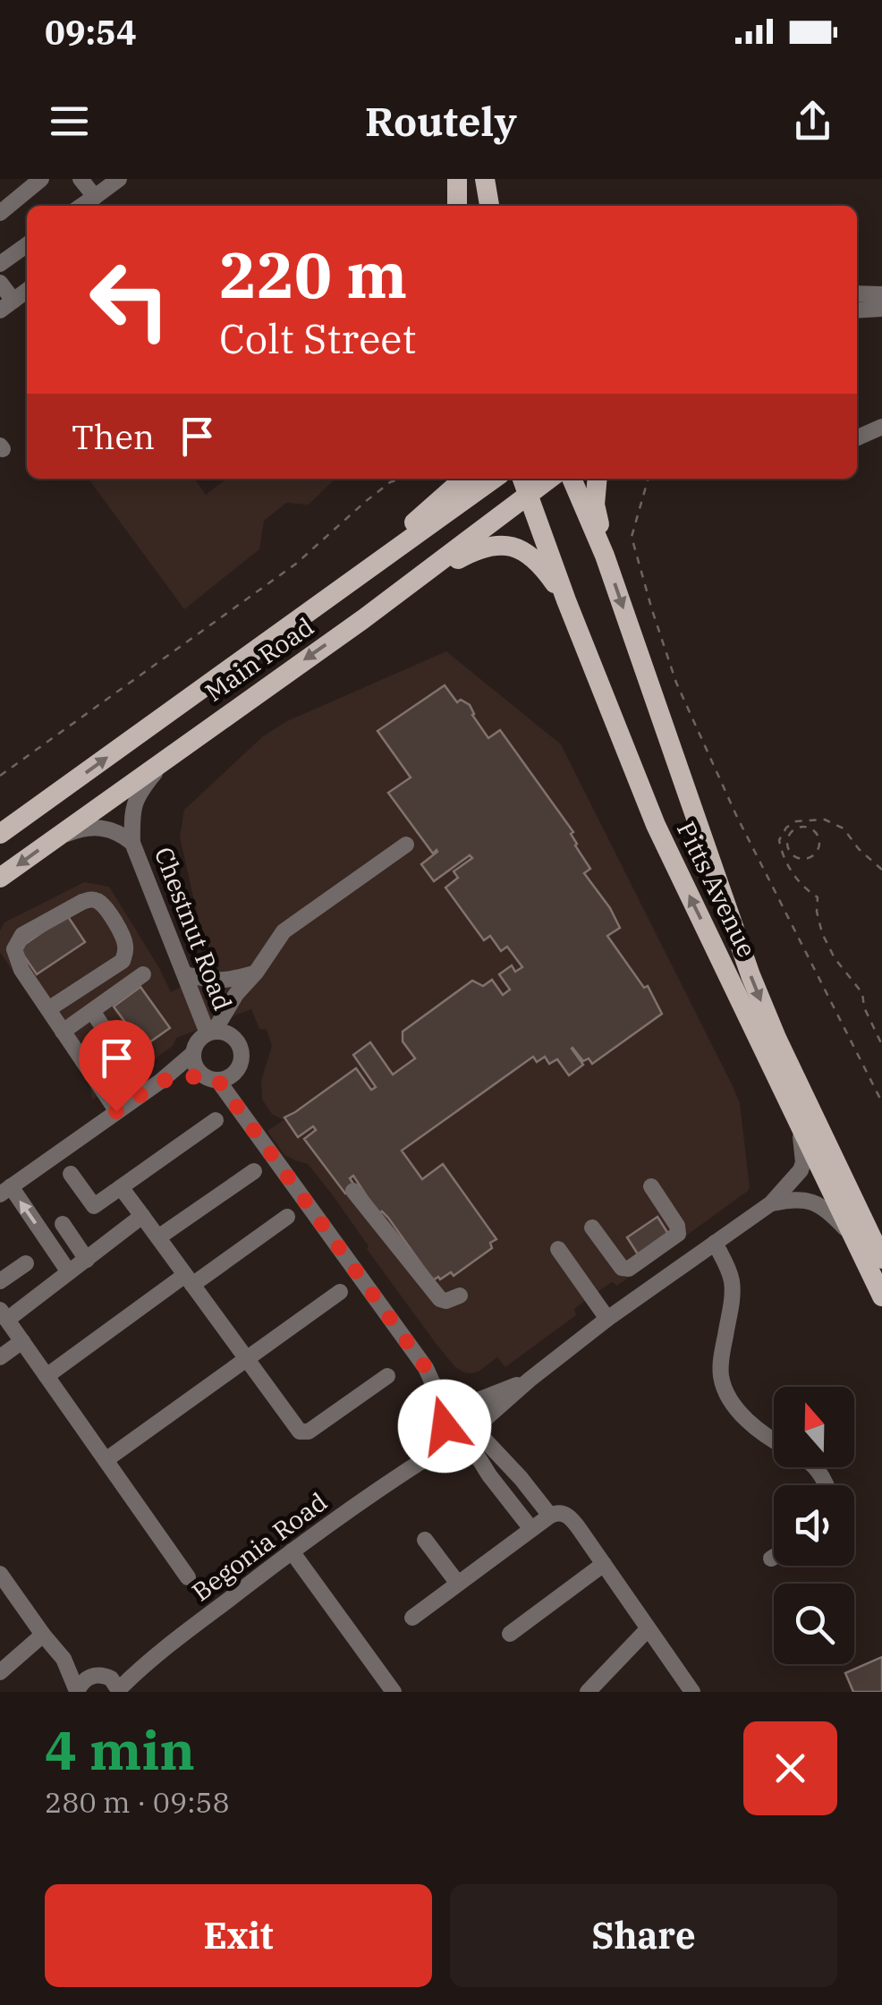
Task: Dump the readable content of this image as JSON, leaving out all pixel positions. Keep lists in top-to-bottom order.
{
  "streets": {
    "main road": ["Main Road", "Pitts Avenue"],
    "street": ["Chestnut Road", "Begonia Road"]
  },
  "crossings": [
    ["Main Road", "Pitts Avenue"],
    ["Main Road", "Chestnut Road"],
    ["Pitts Avenue", "Begonia Road"]
  ],
  "north": "top",
  "page": {
    "status": "09:54",
    "header": "Routely",
    "turn": ["220 m", "Colt Street"],
    "then": "Then",
    "heading": ["4 min", "280 m · 09:58"],
    "buttons": ["Exit", "Share"]
  }
}
